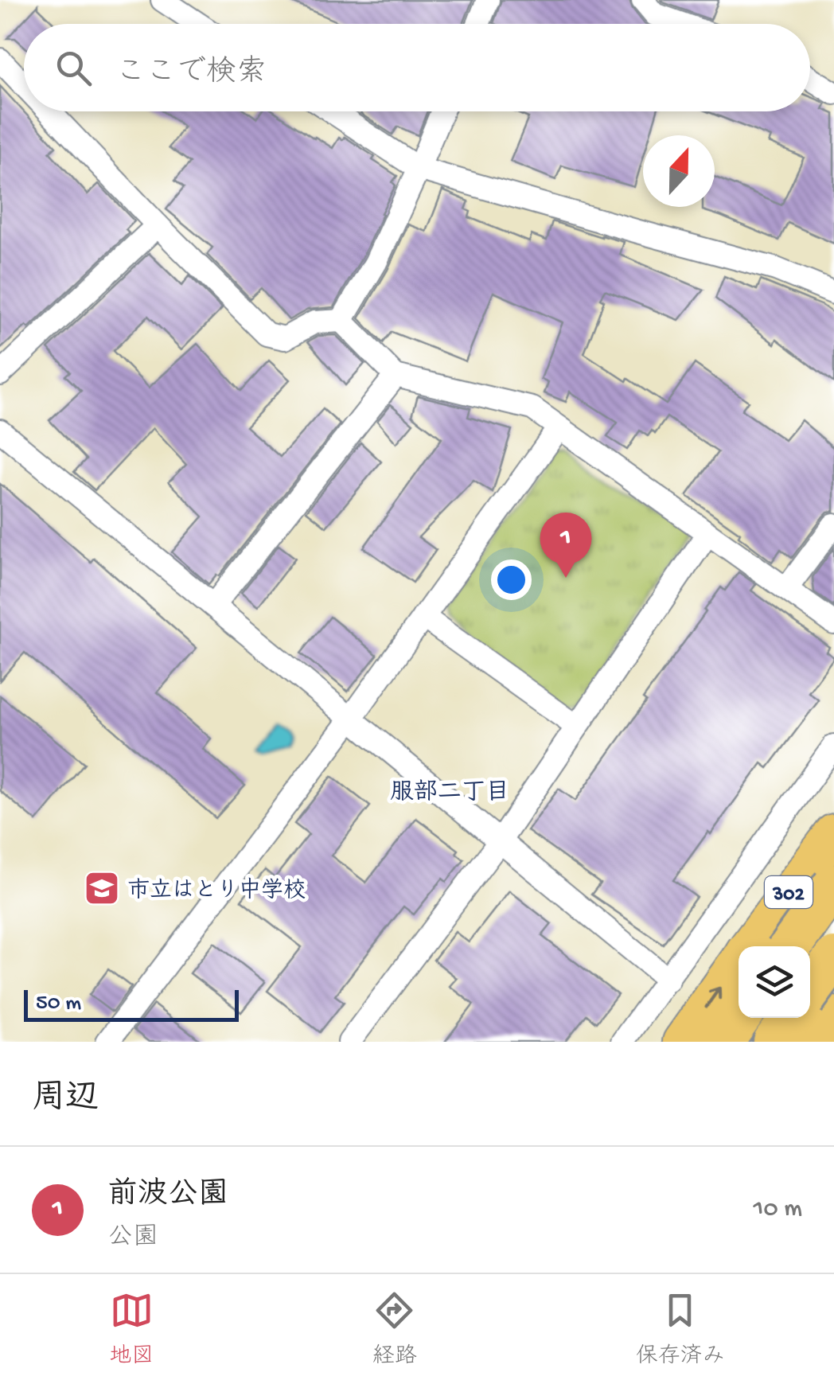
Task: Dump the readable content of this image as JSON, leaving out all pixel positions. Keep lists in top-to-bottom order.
{
  "streets": {
    "highway": ["302"]
  },
  "districts": ["服部二丁目"],
  "places": {
    "school or university": ["市立はとり中学校"]
  },
  "scale_bar": "50 m",
  "north": "top",
  "page": {
    "search": "ここで検索",
    "pins": "1",
    "scale": "50 m",
    "heading": "周辺",
    "list": [
      {
        "mark": "1",
        "name": "前波公園",
        "note": "公園",
        "value": "10 m"
      }
    ],
    "nav": ["地図", "経路", "保存済み"]
  }
}
